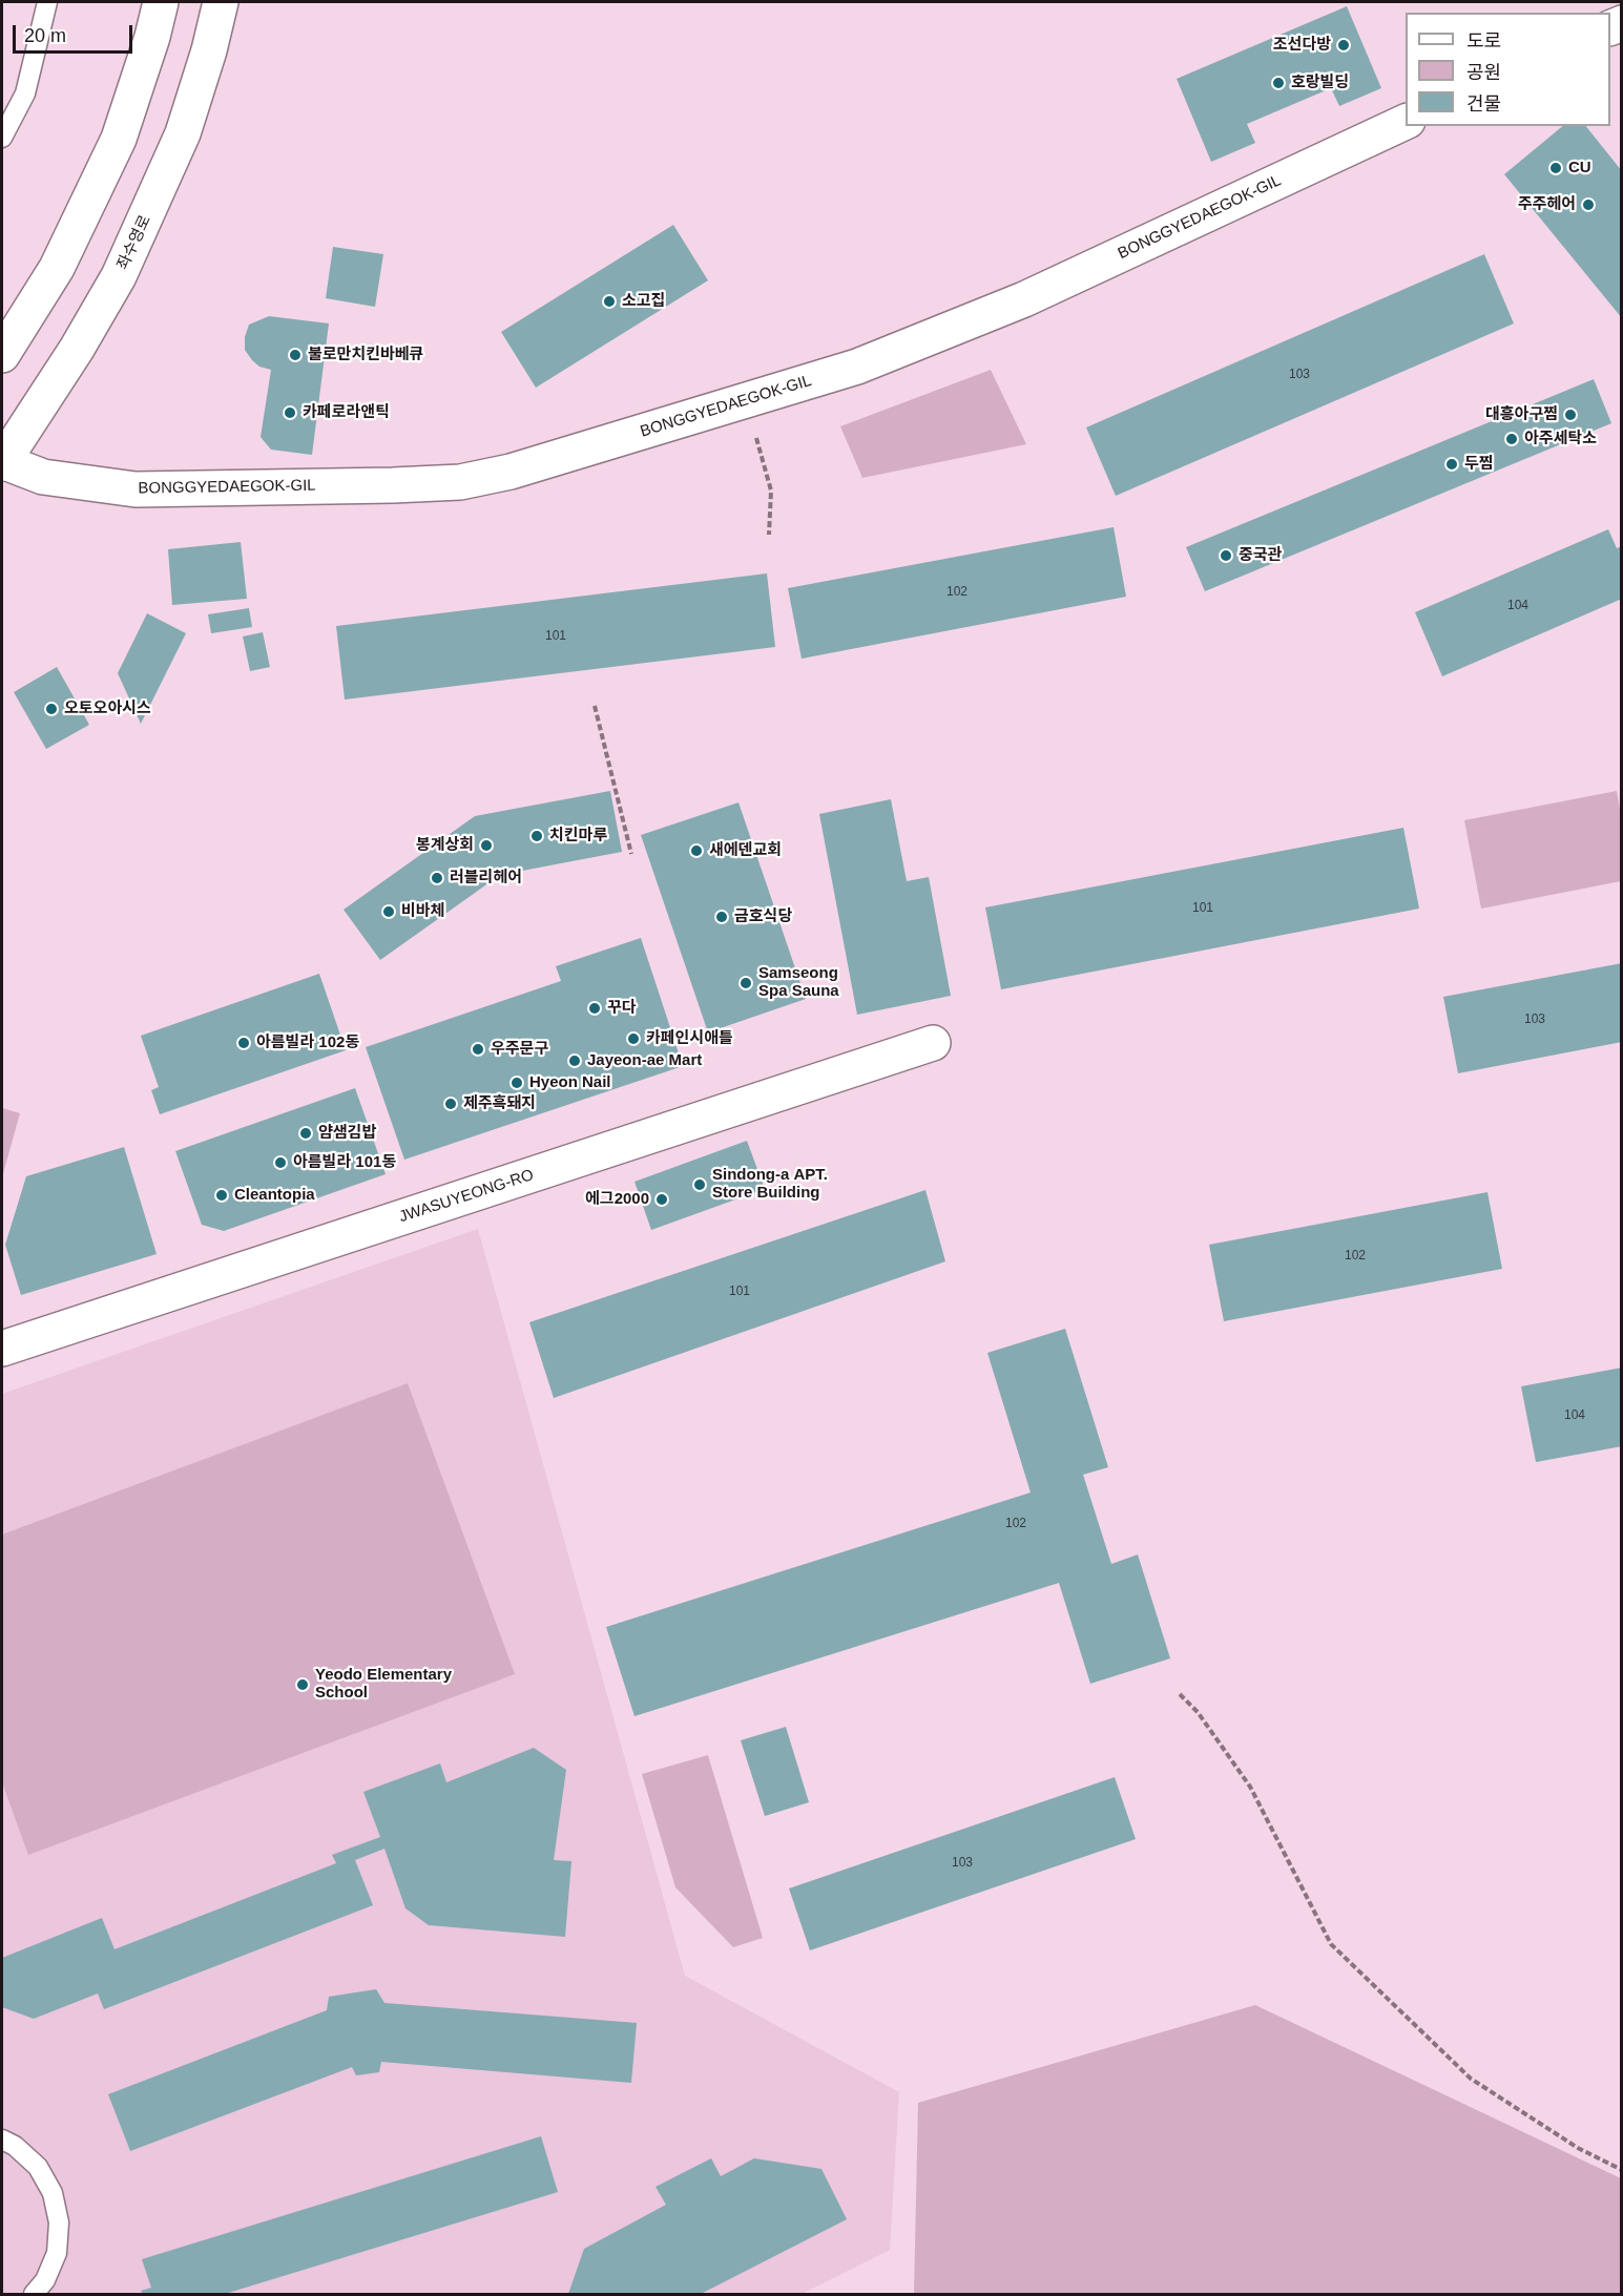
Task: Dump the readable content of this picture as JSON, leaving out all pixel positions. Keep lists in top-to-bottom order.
{
  "streets": {
    "street": ["BONGGYEDAEGOK-GIL", "좌수영로", "JWASUYEONG-RO"]
  },
  "crossings": [
    ["BONGGYEDAEGOK-GIL", "좌수영로"]
  ],
  "places": [
    "조선다방",
    "호랑빌딩",
    "CU",
    "주주헤어",
    "소고집",
    "불로만치킨바베큐",
    "카페로라앤틱",
    "대흥아구찜",
    "아주세탁소",
    "두찜",
    "중국관",
    "오토오아시스",
    "치킨마루",
    "봉계상회",
    "새에덴교회",
    "러블리헤어",
    "비바체",
    "금호식당",
    "Samseong Spa Sauna",
    "꾸다",
    "카페인시애틀",
    "아름빌라 102동",
    "우주문구",
    "Jayeon-ae Mart",
    "Hyeon Nail",
    "제주흑돼지",
    "얌샘김밥",
    "아름빌라 101동",
    "Sindong-a APT. Store Building",
    "Cleantopia",
    "에그2000",
    "Yeodo Elementary School"
  ],
  "house_numbers": [
    "103",
    "102",
    "104",
    "101",
    "101",
    "103",
    "102",
    "101",
    "104",
    "102",
    "103"
  ],
  "legend": ["도로", "공원", "건물"],
  "scale_bar": "20 m"
}
